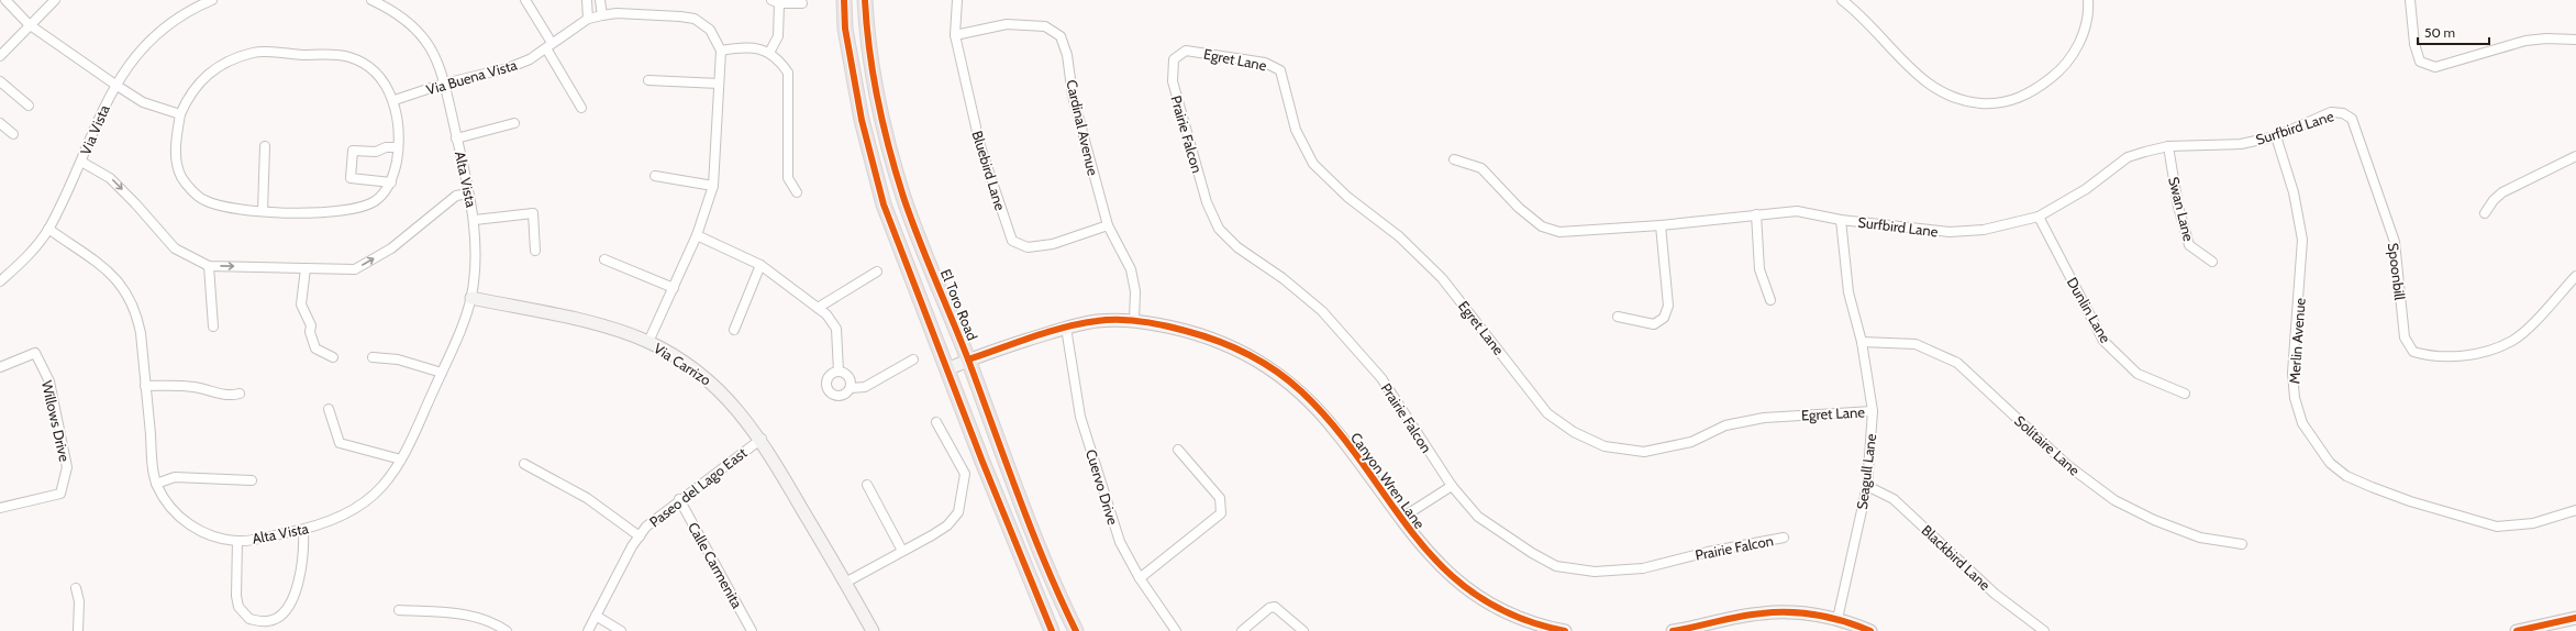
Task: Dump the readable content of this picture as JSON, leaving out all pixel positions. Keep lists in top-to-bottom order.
{
  "streets": {
    "main road": ["El Toro Road"],
    "street": [
      "Egret Lane",
      "Via Buena Vista",
      "Cardinal Avenue",
      "Surfbird Lane",
      "Via Vista",
      "Prairie Falcon",
      "Bluebird Lane",
      "Alta Vista",
      "Swan Lane",
      "Spoonbill",
      "Dunlin Lane",
      "Merlin Avenue",
      "Via Carrizo",
      "Willows Drive",
      "Solitaire Lane",
      "Seagull Lane",
      "Canyon Wren Lane",
      "Paseo del Lago East",
      "Cuervo Drive",
      "Blackbird Lane",
      "Calle Carmenita"
    ]
  },
  "crossings": [
    ["Egret Lane", "Prairie Falcon"],
    ["Egret Lane", "Seagull Lane"],
    ["Via Buena Vista", "Alta Vista"],
    ["Cardinal Avenue", "Bluebird Lane"],
    ["Cardinal Avenue", "Canyon Wren Lane"],
    ["Surfbird Lane", "Swan Lane"],
    ["Surfbird Lane", "Spoonbill"],
    ["Surfbird Lane", "Dunlin Lane"],
    ["Surfbird Lane", "Merlin Avenue"],
    ["Surfbird Lane", "Seagull Lane"],
    ["Via Vista", "Alta Vista"],
    ["Alta Vista", "Via Carrizo"],
    ["El Toro Road", "Canyon Wren Lane"],
    ["Via Carrizo", "Paseo del Lago East"],
    ["Solitaire Lane", "Seagull Lane"],
    ["Seagull Lane", "Blackbird Lane"],
    ["Canyon Wren Lane", "Cuervo Drive"],
    ["Paseo del Lago East", "Calle Carmenita"]
  ],
  "scale_bar": "50 m"
}
